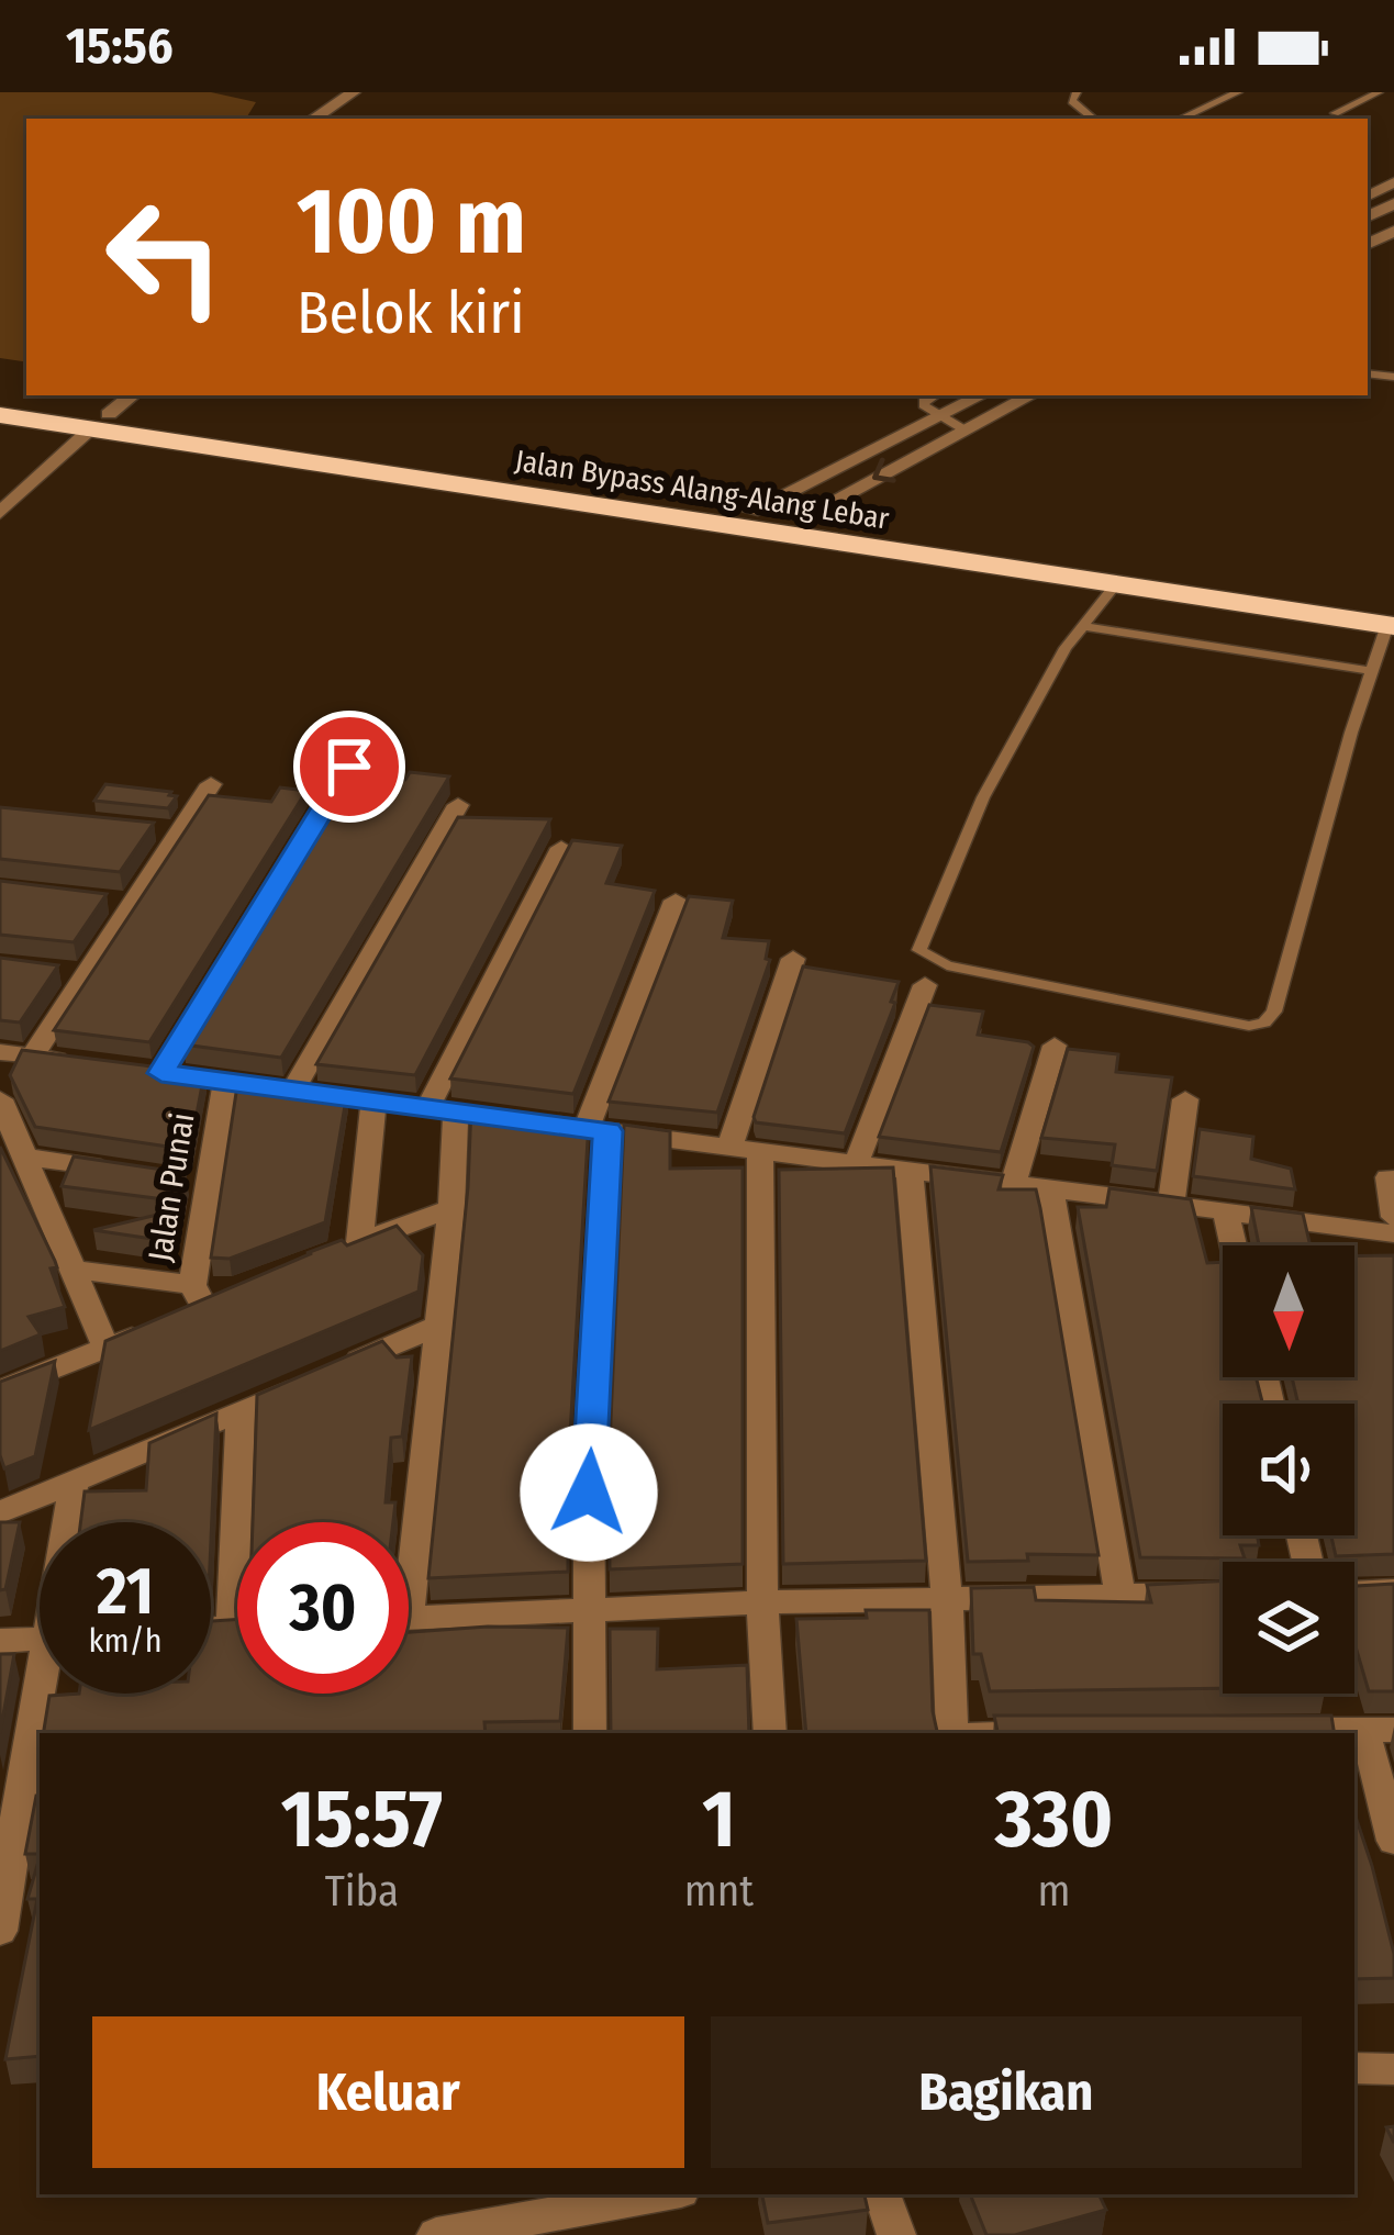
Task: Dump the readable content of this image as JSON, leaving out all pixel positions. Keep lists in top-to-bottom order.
{
  "streets": {
    "highway": ["Jalan Bypass Alang-Alang Lebar"],
    "street": ["Jalan Punai"]
  },
  "north": "bottom",
  "page": {
    "status": "15:56",
    "turn": ["100 m", "Belok kiri"],
    "speed": "21 km/h",
    "limit": "30",
    "eta": [
      "15:57",
      "Tiba",
      "1",
      "mnt",
      "330",
      "m"
    ],
    "buttons": ["Keluar", "Bagikan"]
  }
}
